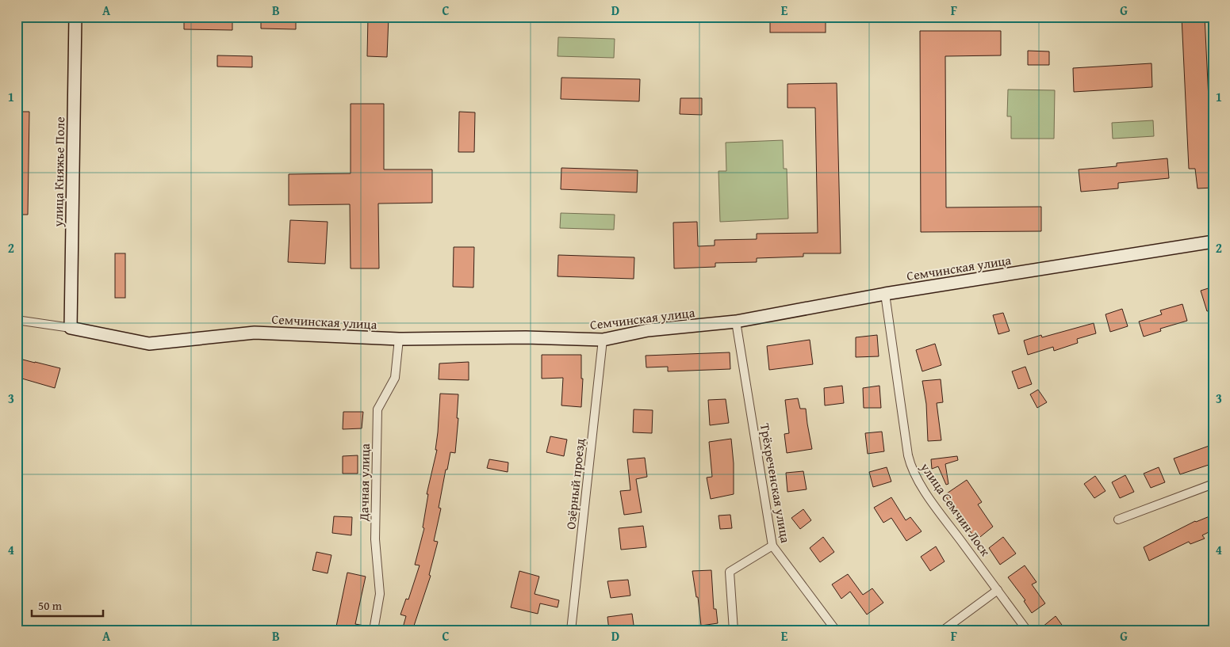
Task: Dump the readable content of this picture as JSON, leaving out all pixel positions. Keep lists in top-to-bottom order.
{
  "streets": {
    "street": [
      "улица Княжье Поле",
      "Семчинская улица",
      "Дачная улица",
      "Трёхреченская улица",
      "Озёрный проезд",
      "улица Семчин Лоск"
    ]
  },
  "crossings": [
    ["улица Княжье Поле", "Семчинская улица"],
    ["Семчинская улица", "Дачная улица"],
    ["Семчинская улица", "Трёхреченская улица"],
    ["Семчинская улица", "Озёрный проезд"],
    ["Семчинская улица", "улица Семчин Лоск"]
  ],
  "scale_bar": "50 m",
  "grid": {
    "columns": [
      "A",
      "B",
      "C",
      "D",
      "E",
      "F",
      "G"
    ],
    "rows": [
      "1",
      "2",
      "3",
      "4"
    ]
  }
}
